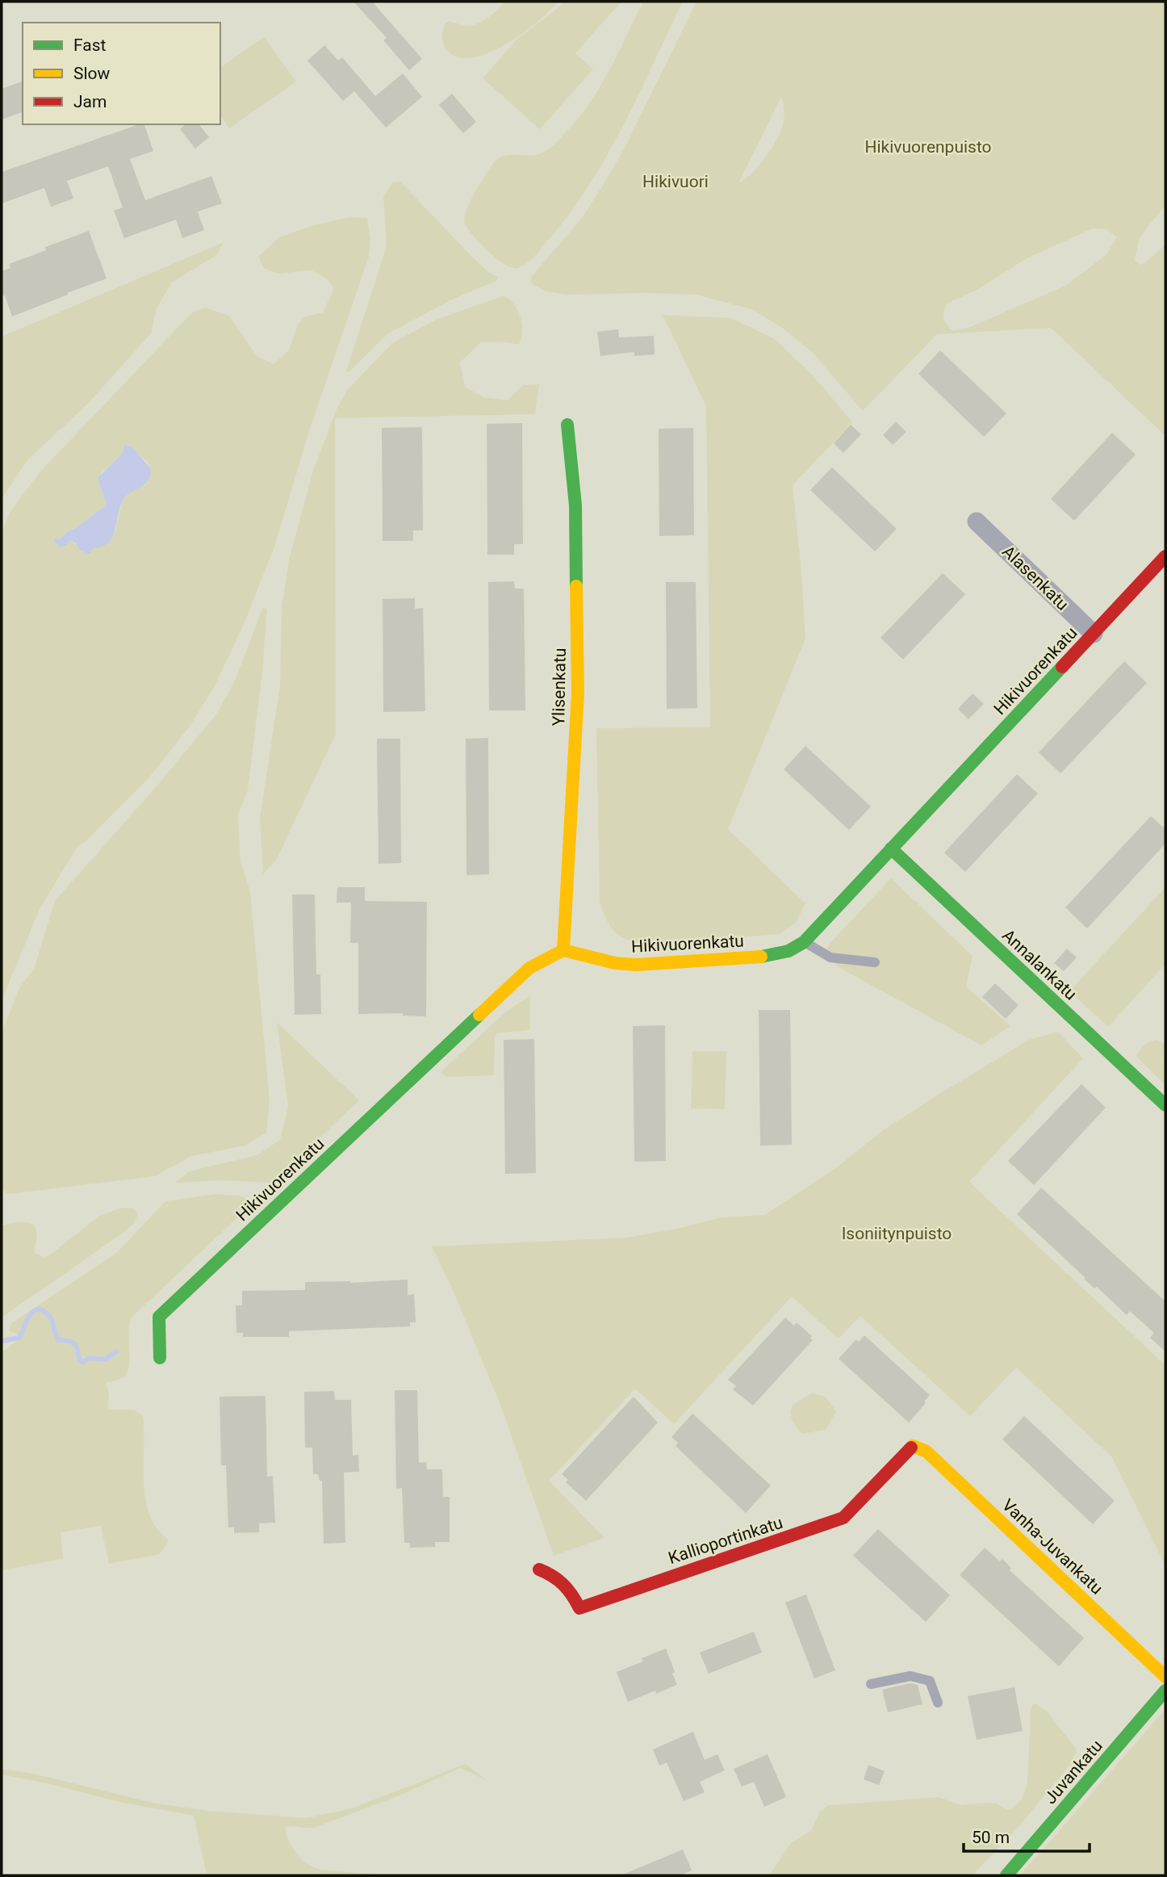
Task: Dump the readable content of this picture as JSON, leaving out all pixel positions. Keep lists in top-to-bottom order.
{
  "streets": {
    "street": [
      "Alasenkatu",
      "Hikivuorenkatu",
      "Ylisenkatu",
      "Annalankatu",
      "Kallioportinkatu",
      "Vanha-Juvankatu",
      "Juvankatu"
    ]
  },
  "crossings": [
    ["Alasenkatu", "Hikivuorenkatu"],
    ["Hikivuorenkatu", "Ylisenkatu"],
    ["Hikivuorenkatu", "Annalankatu"],
    ["Kallioportinkatu", "Vanha-Juvankatu"]
  ],
  "parks": ["Hikivuorenpuisto", "Hikivuori", "Isoniitynpuisto"],
  "legend": ["Fast", "Slow", "Jam"],
  "scale_bar": "50 m"
}
